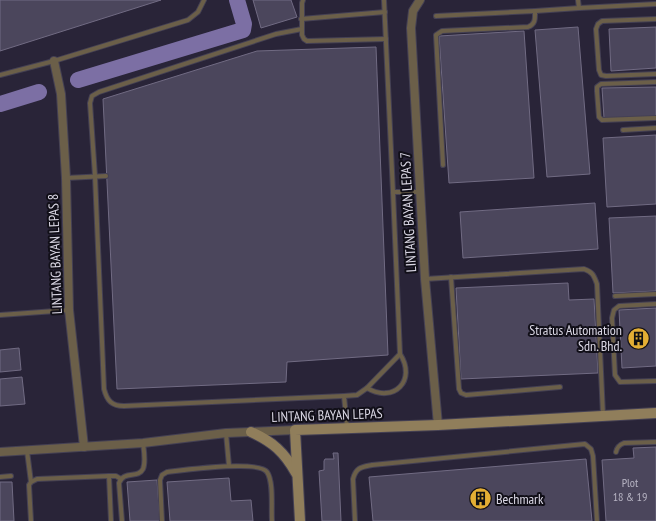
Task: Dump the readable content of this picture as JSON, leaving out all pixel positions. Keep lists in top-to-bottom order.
{
  "streets": {
    "street": ["LINTANG BAYAN LEPAS 7", "LINTANG BAYAN LEPAS 8", "LINTANG BAYAN LEPAS"]
  },
  "crossings": [
    ["LINTANG BAYAN LEPAS 7", "LINTANG BAYAN LEPAS"],
    ["LINTANG BAYAN LEPAS 8", "LINTANG BAYAN LEPAS"]
  ],
  "places": {
    "building": ["Stratus Automation Sdn. Bhd.", "Bechmark"]
  },
  "house_numbers": ["Plot 18 & 19"]
}
